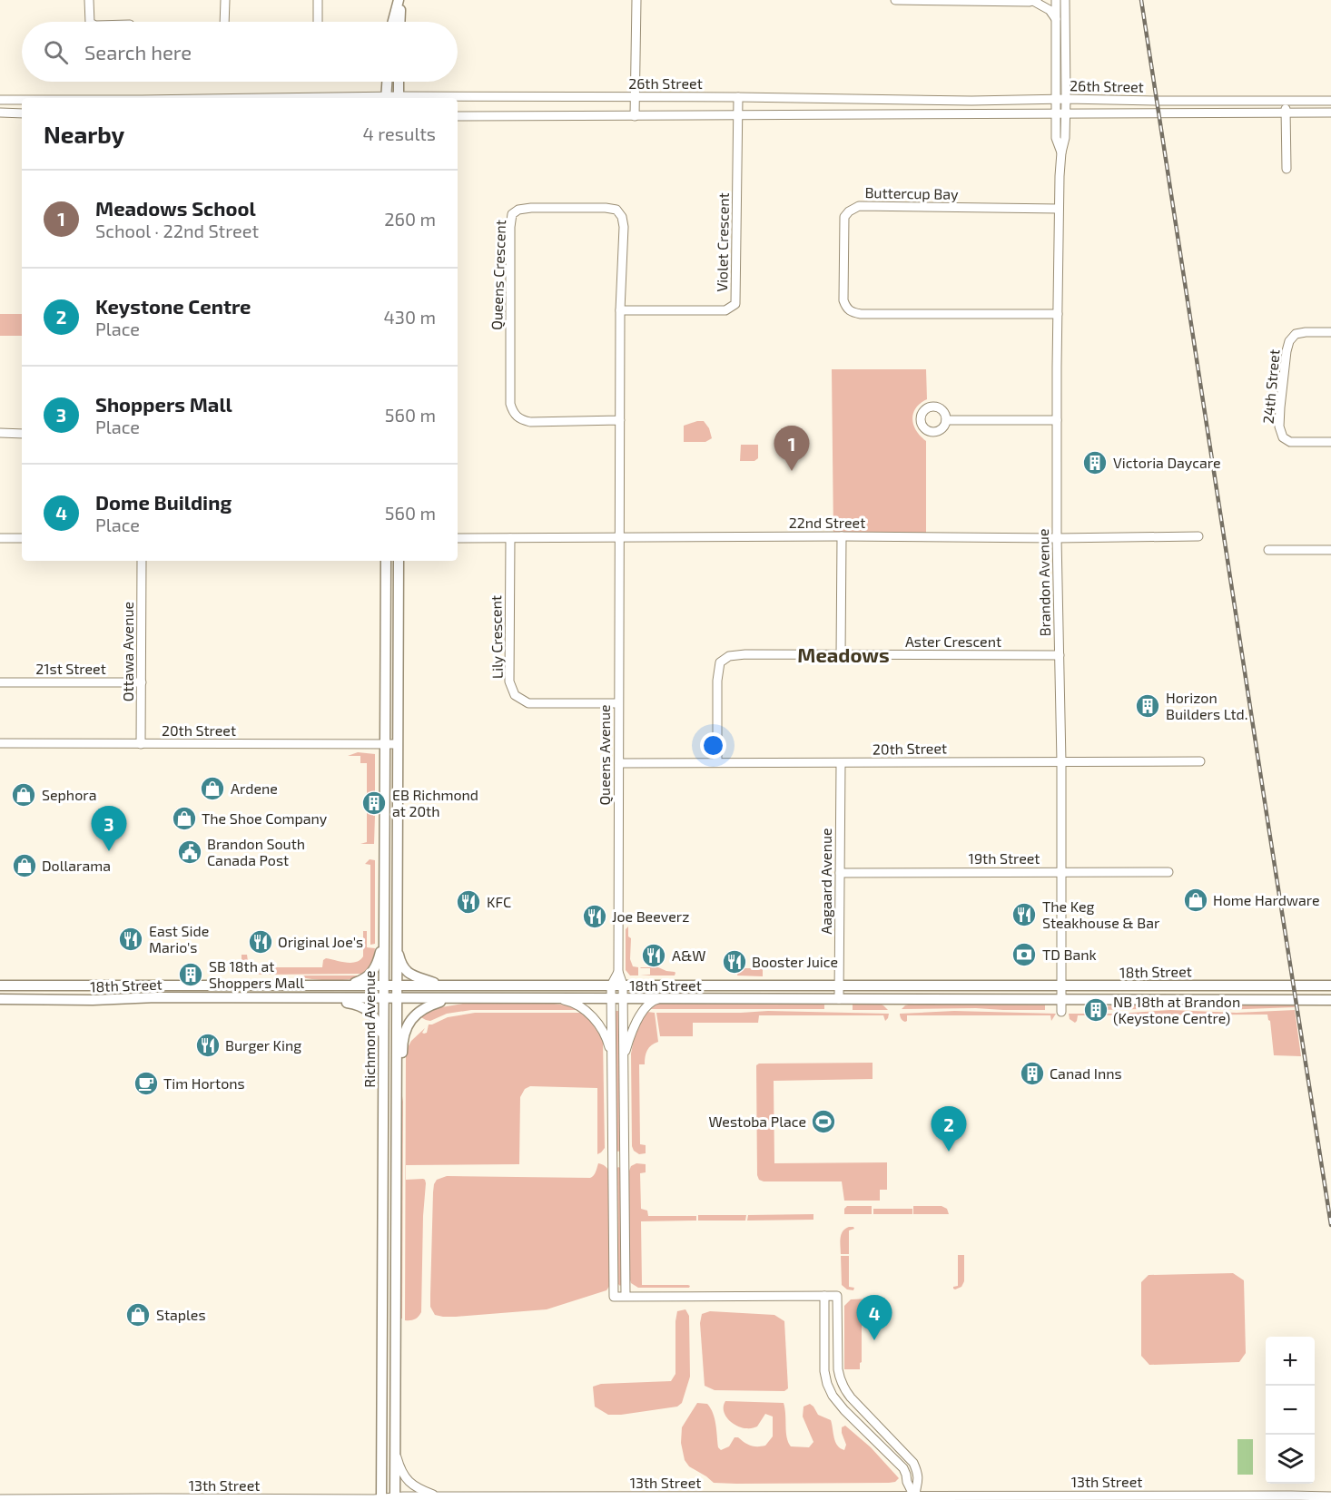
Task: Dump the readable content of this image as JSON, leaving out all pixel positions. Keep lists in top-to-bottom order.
{
  "streets": {
    "main road": ["18th Street", "Richmond Avenue"],
    "street": [
      "26th Street",
      "Buttercup Bay",
      "Violet Crescent",
      "Queens Crescent",
      "24th Street",
      "22nd Street",
      "Brandon Avenue",
      "Lily Crescent",
      "Aster Crescent",
      "Ottawa Avenue",
      "21st Street",
      "20th Street",
      "Queens Avenue",
      "19th Street",
      "Aagaard Avenue",
      "13th Street"
    ]
  },
  "crossings": [
    ["26th Street", "Violet Crescent"],
    ["26th Street", "Brandon Avenue"],
    ["Buttercup Bay", "Brandon Avenue"],
    ["Violet Crescent", "Queens Crescent"],
    ["Queens Crescent", "22nd Street"],
    ["Queens Crescent", "Queens Avenue"],
    ["22nd Street", "Brandon Avenue"],
    ["22nd Street", "Lily Crescent"],
    ["22nd Street", "Queens Avenue"],
    ["Brandon Avenue", "Aster Crescent"],
    ["Brandon Avenue", "20th Street"],
    ["Brandon Avenue", "19th Street"],
    ["Brandon Avenue", "18th Street"],
    ["Lily Crescent", "Queens Avenue"],
    ["Aster Crescent", "20th Street"],
    ["Ottawa Avenue", "21st Street"],
    ["Ottawa Avenue", "20th Street"],
    ["20th Street", "Queens Avenue"],
    ["20th Street", "Aagaard Avenue"],
    ["20th Street", "Richmond Avenue"],
    ["19th Street", "Aagaard Avenue"],
    ["Aagaard Avenue", "18th Street"],
    ["18th Street", "Richmond Avenue"],
    ["Richmond Avenue", "13th Street"]
  ],
  "districts": ["Meadows"],
  "places": {
    "building": [
      "Victoria Daycare",
      "Horizon Builders Ltd.",
      "EB Richmond at 20th",
      "SB 18th at Shoppers Mall",
      "NB 18th at Brandon (Keystone Centre)",
      "Canad Inns"
    ],
    "shop": [
      "Ardene",
      "Sephora",
      "The Shoe Company",
      "Dollarama",
      "Home Hardware",
      "Staples"
    ],
    "public building": ["Brandon South Canada Post"],
    "restaurant": [
      "KFC",
      "The Keg Steakhouse & Bar",
      "Joe Beeverz",
      "East Side Mario's",
      "Original Joe's",
      "A&W",
      "Booster Juice",
      "Burger King"
    ],
    "bank": ["TD Bank"],
    "cafe": ["Tim Hortons"],
    "sports": ["Westoba Place"]
  },
  "page": {
    "search": "Search here",
    "heading": ["Nearby", "4 results"],
    "list": [
      {
        "mark": "1",
        "name": "Meadows School",
        "note": "School · 22nd Street",
        "value": "260 m"
      },
      {
        "mark": "2",
        "name": "Keystone Centre",
        "note": "Place",
        "value": "430 m"
      },
      {
        "mark": "3",
        "name": "Shoppers Mall",
        "note": "Place",
        "value": "560 m"
      },
      {
        "mark": "4",
        "name": "Dome Building",
        "note": "Place",
        "value": "560 m"
      }
    ],
    "pins": [
      "1",
      "3",
      "2",
      "4"
    ],
    "map_buttons": ["+", "−"]
  }
}
